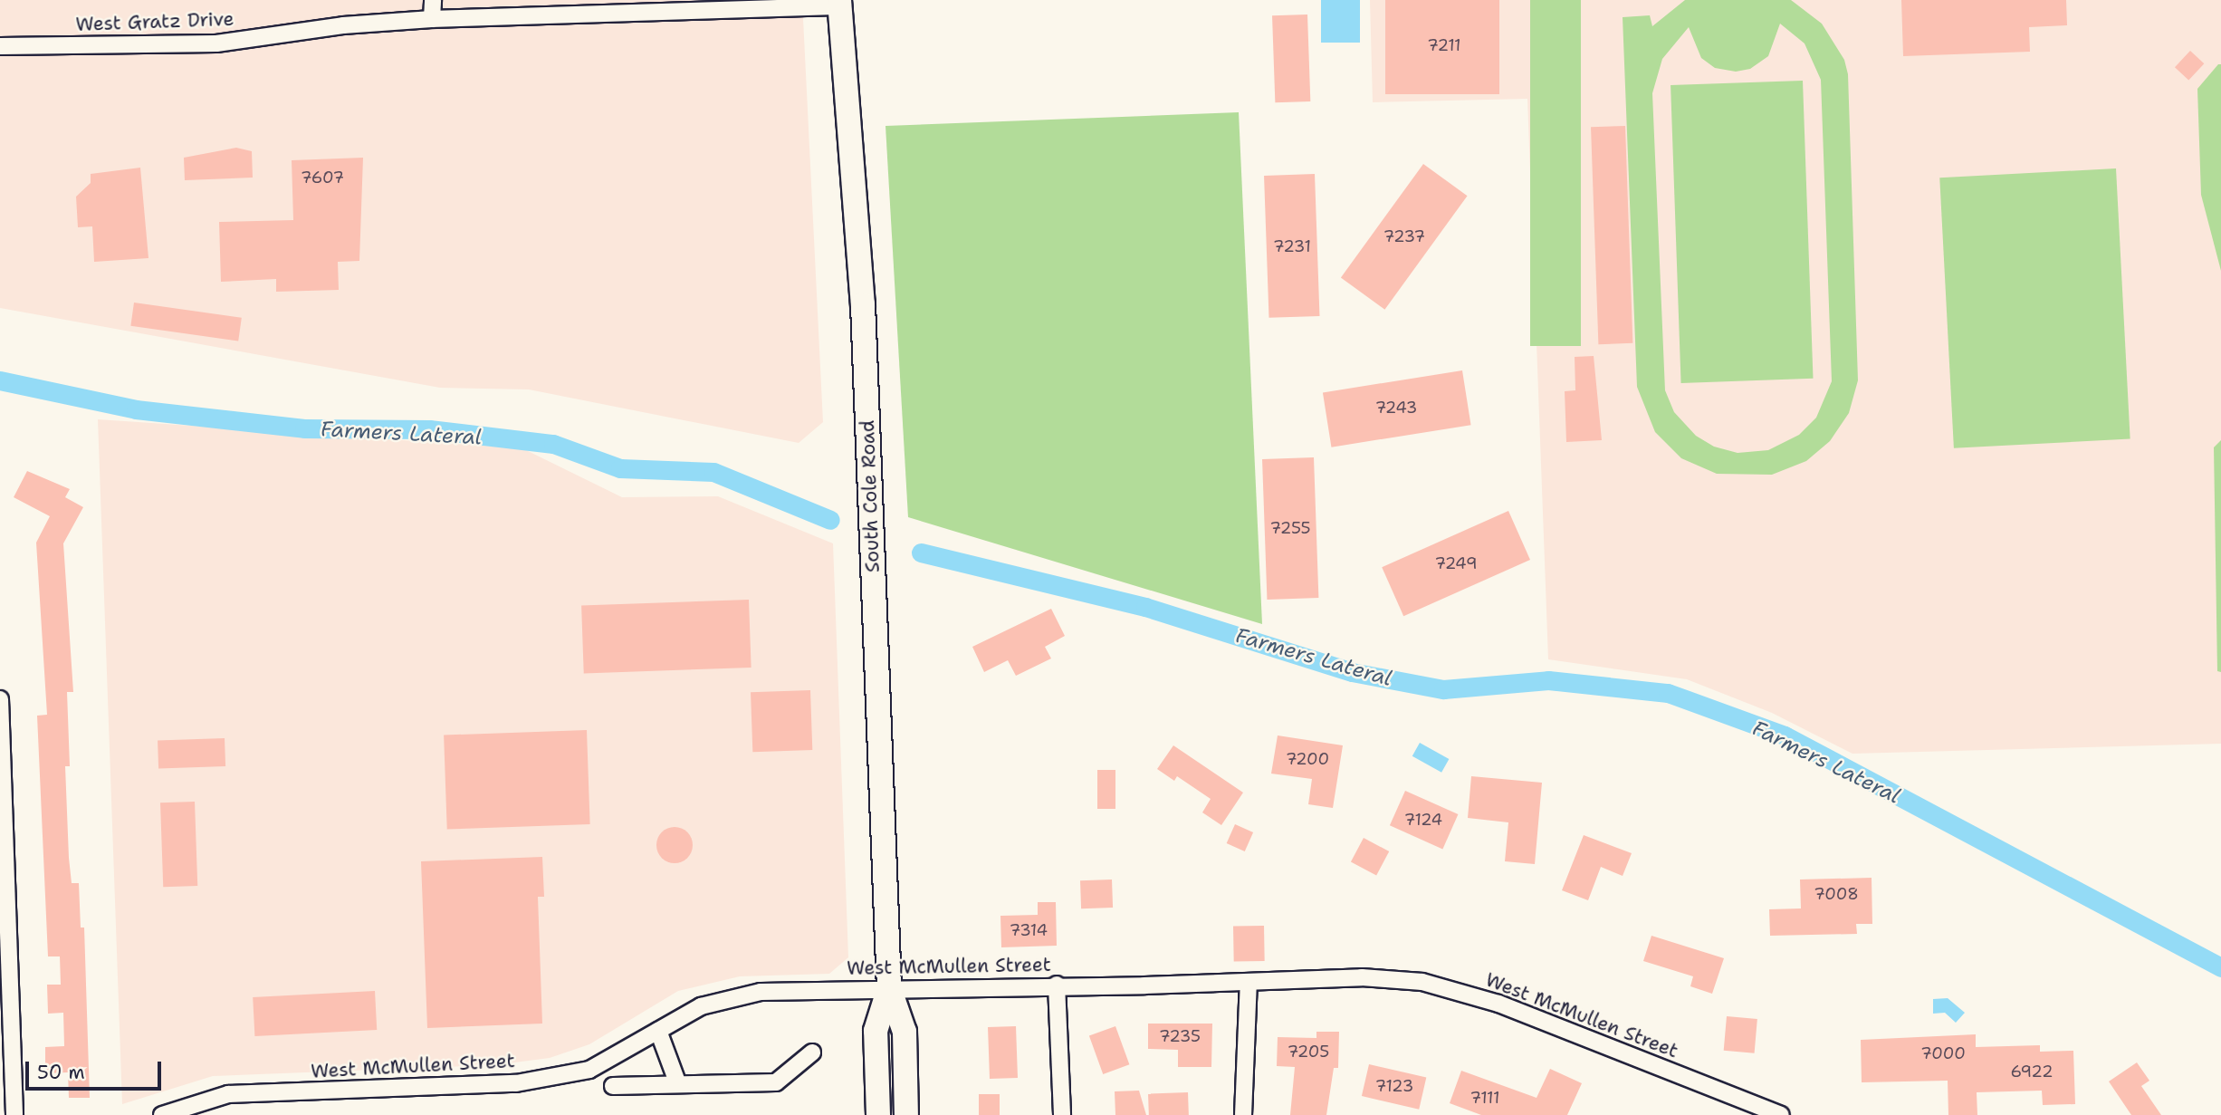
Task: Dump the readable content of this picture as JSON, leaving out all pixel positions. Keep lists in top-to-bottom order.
{
  "streets": {
    "main road": ["South Cole Road"],
    "street": ["West Gratz Drive", "West McMullen Street"]
  },
  "crossings": [
    ["West Gratz Drive", "South Cole Road"],
    ["South Cole Road", "West McMullen Street"]
  ],
  "water": ["Farmers Lateral"],
  "house_numbers": [
    "7211",
    "7607",
    "7237",
    "7231",
    "7243",
    "7255",
    "7249",
    "7200",
    "7124",
    "7008",
    "7314",
    "7235",
    "7205",
    "7000",
    "6922",
    "7123",
    "7111"
  ],
  "scale_bar": "50 m"
}
